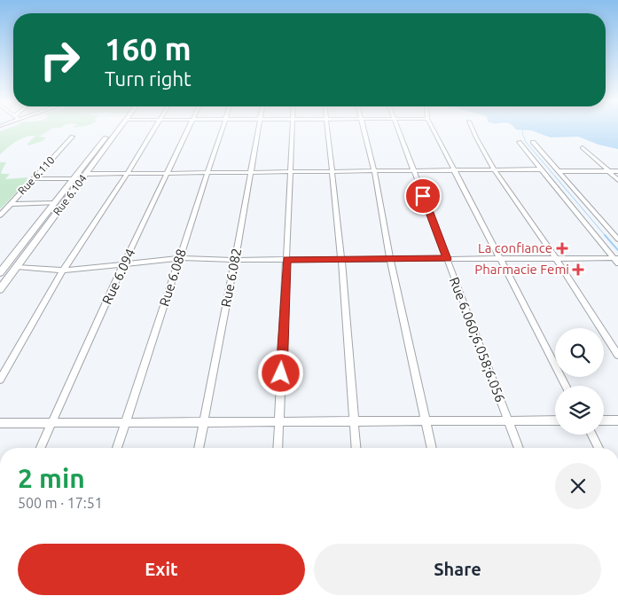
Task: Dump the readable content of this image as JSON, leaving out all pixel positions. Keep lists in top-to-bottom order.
{
  "streets": {
    "street": [
      "Rue 6.110",
      "Rue 6.104",
      "Rue 6.094",
      "Rue 6.088",
      "Rue 6.082",
      "Rue 6.060;6.058;6.056"
    ]
  },
  "places": {
    "health": ["La confiance", "Pharmacie Femi"]
  },
  "page": {
    "turn": ["160 m", "Turn right"],
    "heading": ["2 min", "500 m · 17:51"],
    "buttons": ["Exit", "Share"]
  }
}
